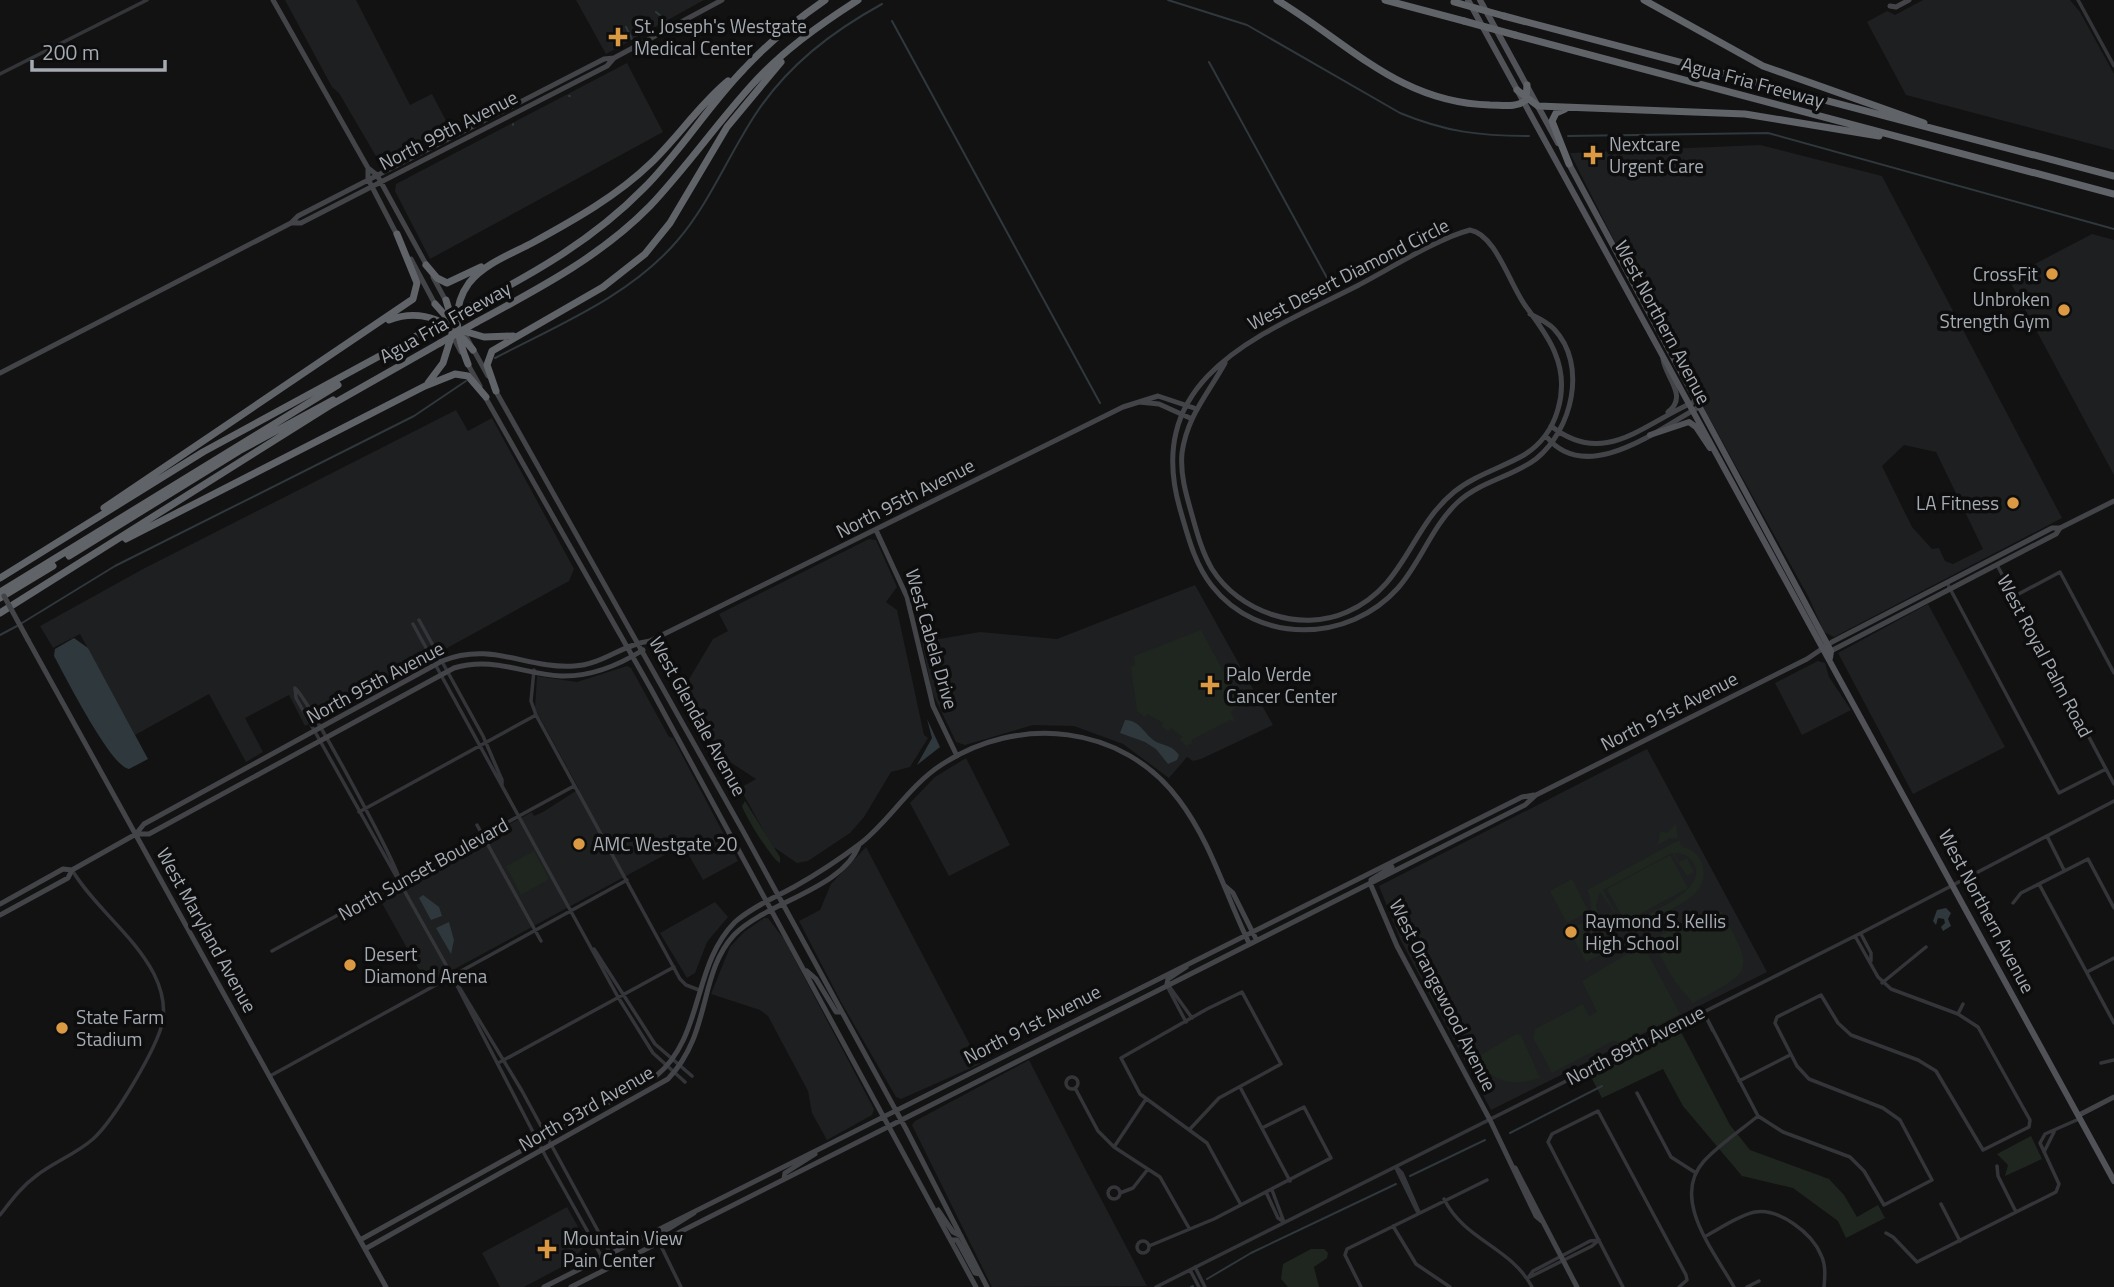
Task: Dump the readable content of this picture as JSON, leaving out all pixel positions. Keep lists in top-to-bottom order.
{
  "streets": {
    "highway": ["Agua Fria Freeway"],
    "main road": [
      "North 99th Avenue",
      "West Desert Diamond Circle",
      "West Northern Avenue",
      "North 95th Avenue",
      "West Cabela Drive",
      "North 91st Avenue",
      "West Glendale Avenue",
      "West Maryland Avenue",
      "West Orangewood Avenue",
      "North 93rd Avenue"
    ],
    "street": ["West Royal Palm Road", "North Sunset Boulevard", "North 89th Avenue"]
  },
  "crossings": [
    ["West Desert Diamond Circle", "North 95th Avenue"],
    ["West Northern Avenue", "North 91st Avenue"],
    ["West Northern Avenue", "North 89th Avenue"],
    ["North 95th Avenue", "West Cabela Drive"],
    ["North 95th Avenue", "West Glendale Avenue"],
    ["North 95th Avenue", "West Maryland Avenue"],
    ["West Royal Palm Road", "North 91st Avenue"],
    ["North 91st Avenue", "West Glendale Avenue"],
    ["North 91st Avenue", "West Orangewood Avenue"],
    ["West Glendale Avenue", "North 93rd Avenue"],
    ["West Maryland Avenue", "North 93rd Avenue"],
    ["West Orangewood Avenue", "North 89th Avenue"]
  ],
  "places": {
    "health": [
      "St. Joseph's Westgate Medical Center",
      "Nextcare Urgent Care",
      "Palo Verde Cancer Center",
      "Mountain View Pain Center"
    ],
    "other": [
      "CrossFit",
      "Unbroken Strength Gym",
      "LA Fitness",
      "AMC Westgate 20",
      "Raymond S. Kellis High School",
      "Desert Diamond Arena",
      "State Farm Stadium"
    ]
  },
  "scale_bar": "200 m"
}
